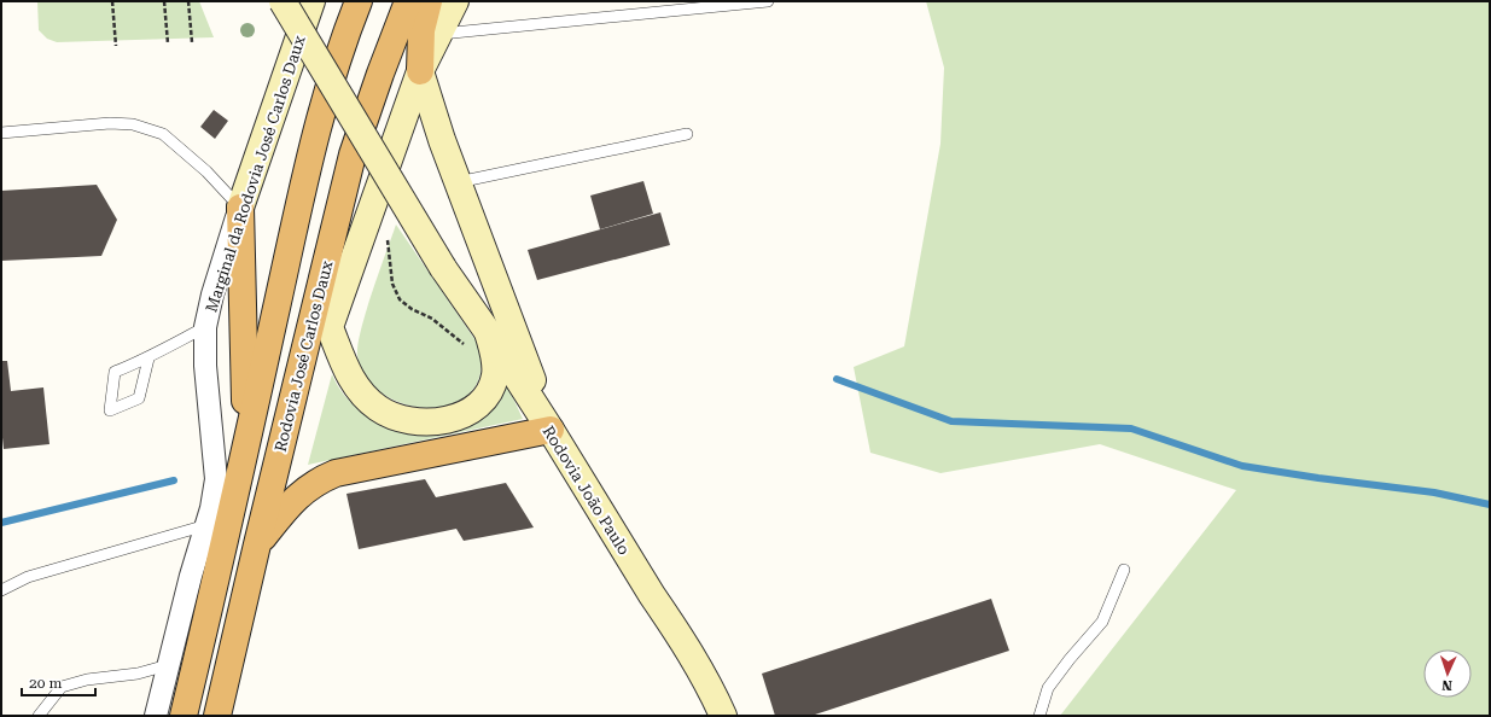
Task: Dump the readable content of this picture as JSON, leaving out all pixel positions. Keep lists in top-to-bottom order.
{
  "streets": {
    "highway": ["Rodovia José Carlos Daux"],
    "main road": ["Marginal da Rodovia José Carlos Daux", "Rodovia João Paulo"]
  },
  "scale_bar": "20 m",
  "north": "bottom"
}
